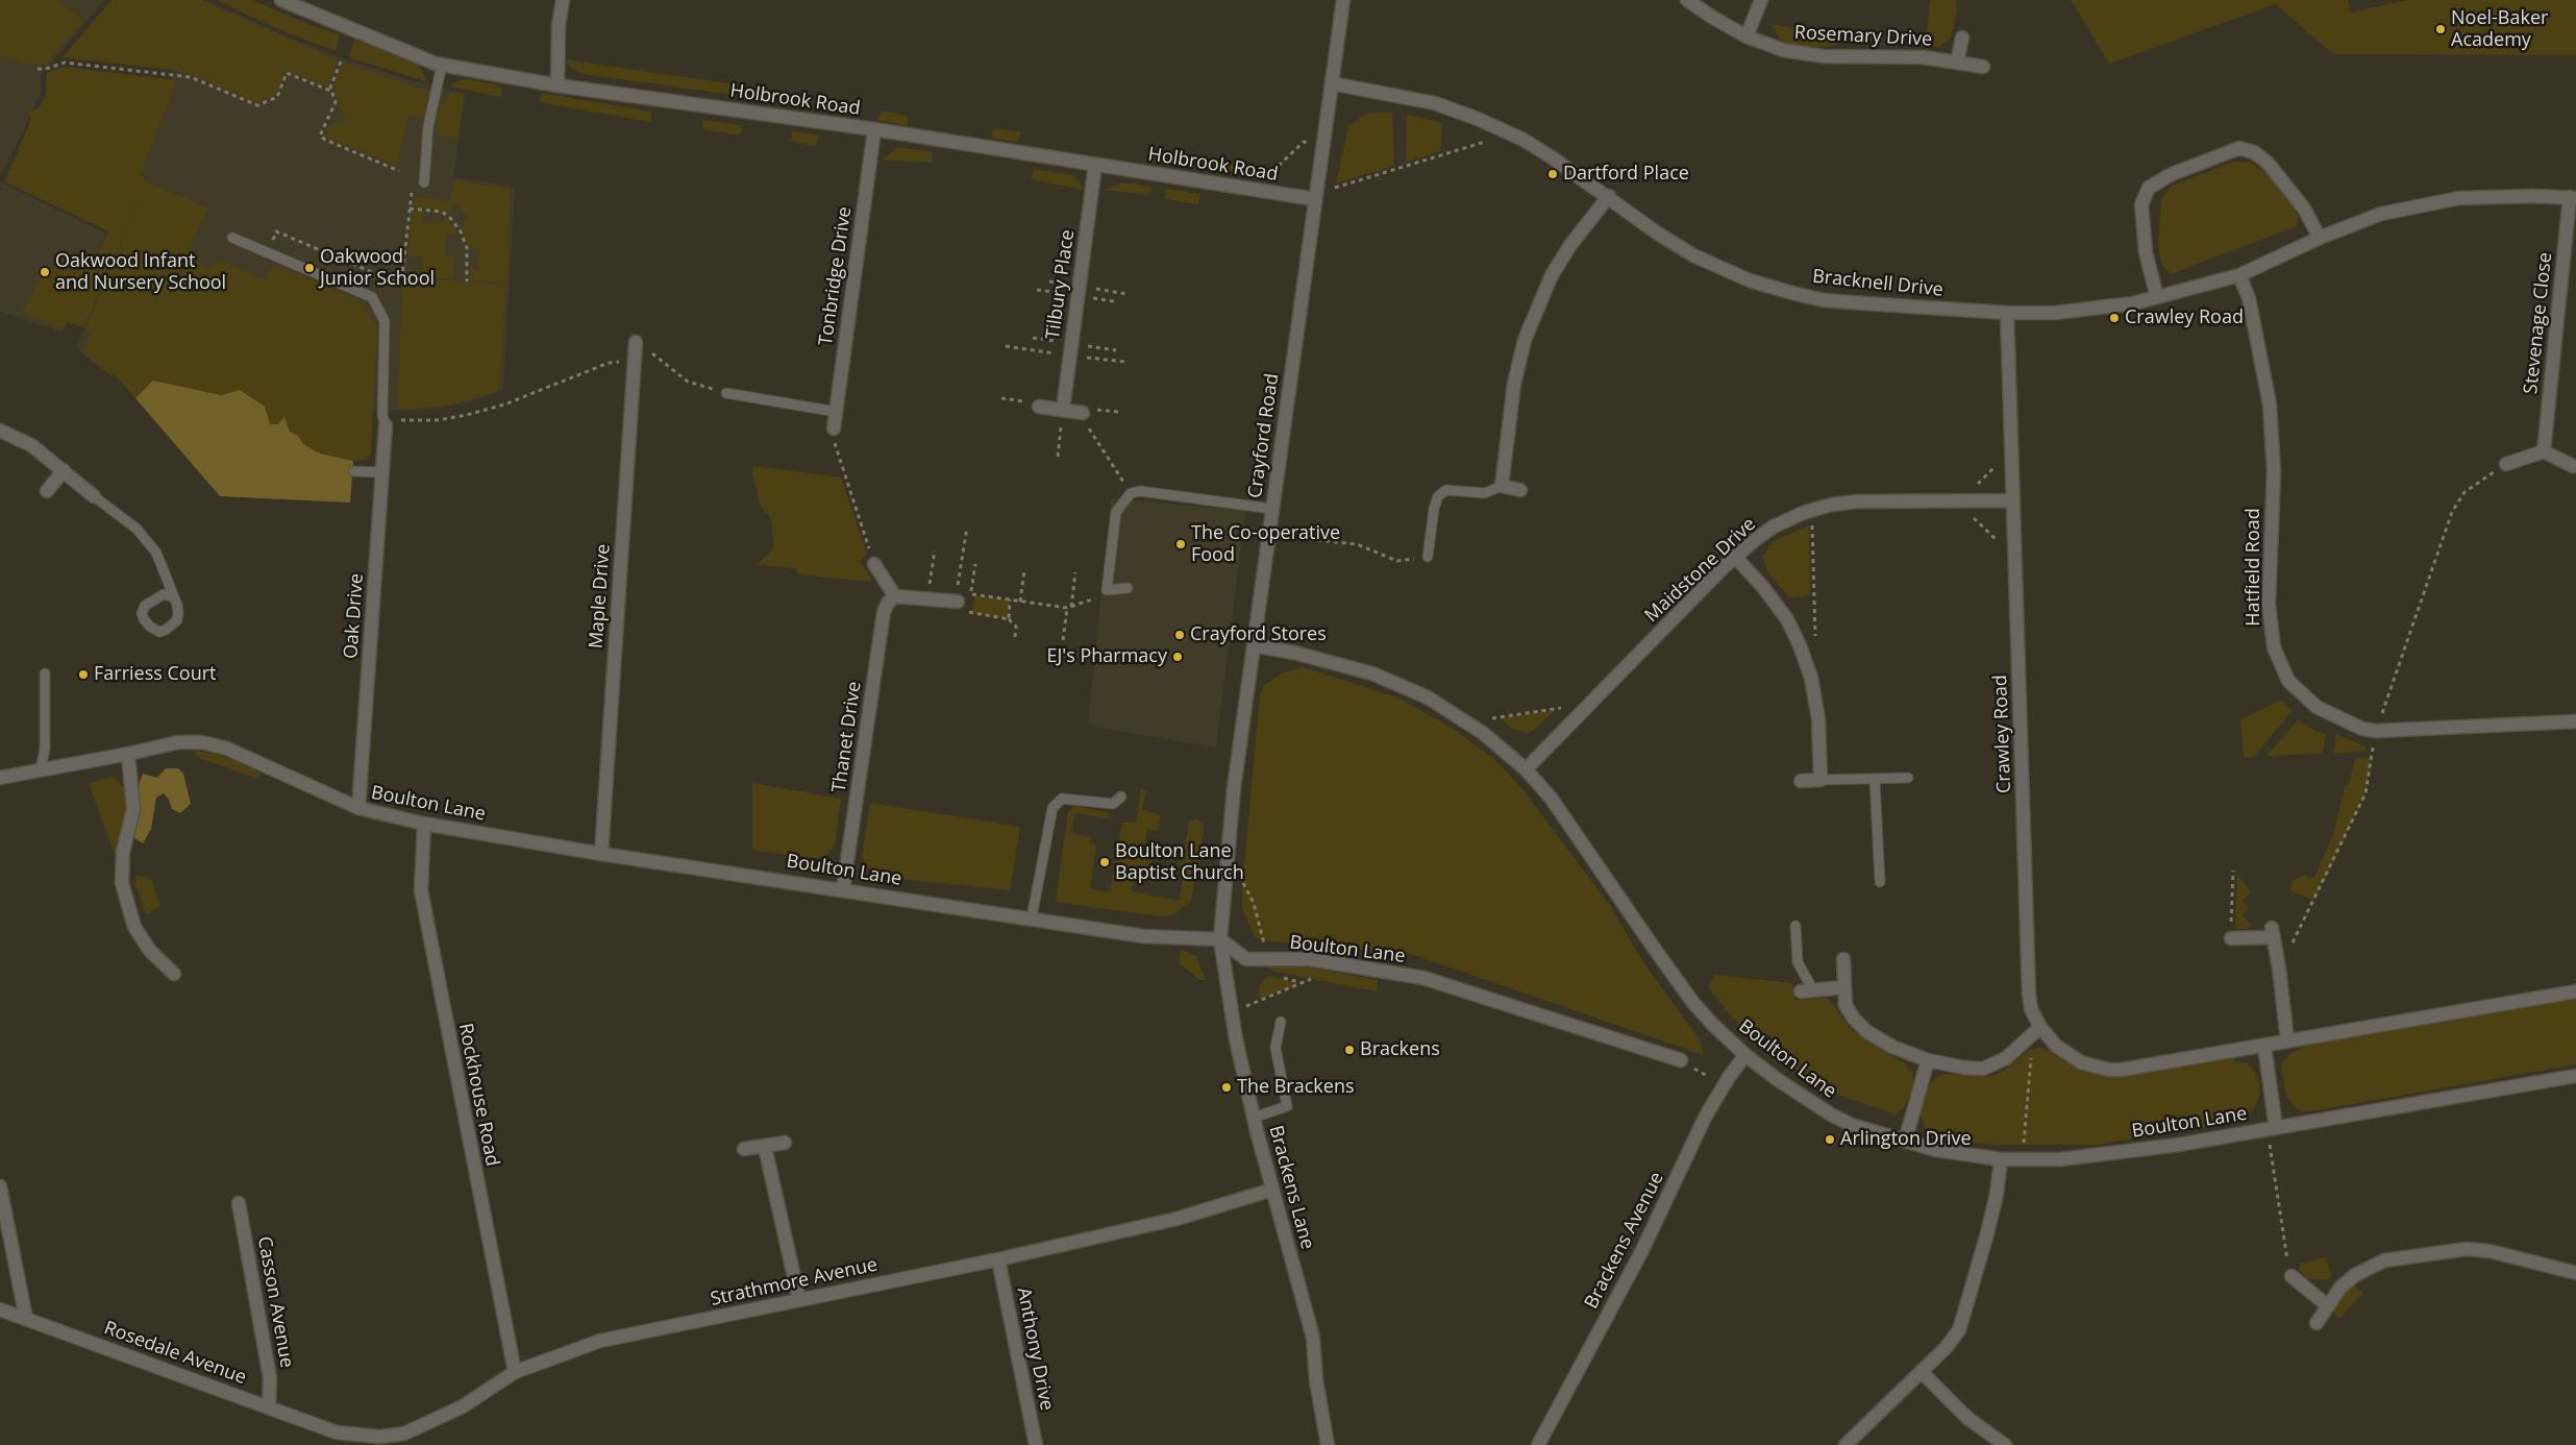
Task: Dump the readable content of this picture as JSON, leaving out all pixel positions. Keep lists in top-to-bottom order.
{
  "streets": {
    "street": [
      "Rosemary Drive",
      "Holbrook Road",
      "Tonbridge Drive",
      "Bracknell Drive",
      "Tilbury Place",
      "Stevenage Close",
      "Crayford Road",
      "Hatfield Road",
      "Maidstone Drive",
      "Maple Drive",
      "Oak Drive",
      "Crawley Road",
      "Thanet Drive",
      "Boulton Lane",
      "Rockhouse Road",
      "Brackens Lane",
      "Brackens Avenue",
      "Strathmore Avenue",
      "Casson Avenue",
      "Anthony Drive",
      "Rosedale Avenue"
    ]
  },
  "crossings": [
    ["Holbrook Road", "Tonbridge Drive"],
    ["Holbrook Road", "Tilbury Place"],
    ["Holbrook Road", "Crayford Road"],
    ["Bracknell Drive", "Stevenage Close"],
    ["Bracknell Drive", "Crayford Road"],
    ["Bracknell Drive", "Hatfield Road"],
    ["Bracknell Drive", "Crawley Road"],
    ["Crayford Road", "Boulton Lane"],
    ["Crayford Road", "Brackens Lane"],
    ["Maidstone Drive", "Crawley Road"],
    ["Maidstone Drive", "Boulton Lane"],
    ["Maple Drive", "Boulton Lane"],
    ["Oak Drive", "Boulton Lane"],
    ["Thanet Drive", "Boulton Lane"],
    ["Boulton Lane", "Rockhouse Road"],
    ["Boulton Lane", "Brackens Lane"],
    ["Boulton Lane", "Brackens Avenue"],
    ["Rockhouse Road", "Strathmore Avenue"],
    ["Brackens Lane", "Strathmore Avenue"],
    ["Strathmore Avenue", "Anthony Drive"],
    ["Strathmore Avenue", "Rosedale Avenue"],
    ["Casson Avenue", "Rosedale Avenue"]
  ],
  "places": [
    "Noel-Baker Academy",
    "Dartford Place",
    "Oakwood Junior School",
    "Oakwood Infant and Nursery School",
    "Crawley Road",
    "The Co-operative Food",
    "Crayford Stores",
    "EJ's Pharmacy",
    "Farriess Court",
    "Boulton Lane Baptist Church",
    "Brackens",
    "The Brackens",
    "Arlington Drive"
  ]
}
